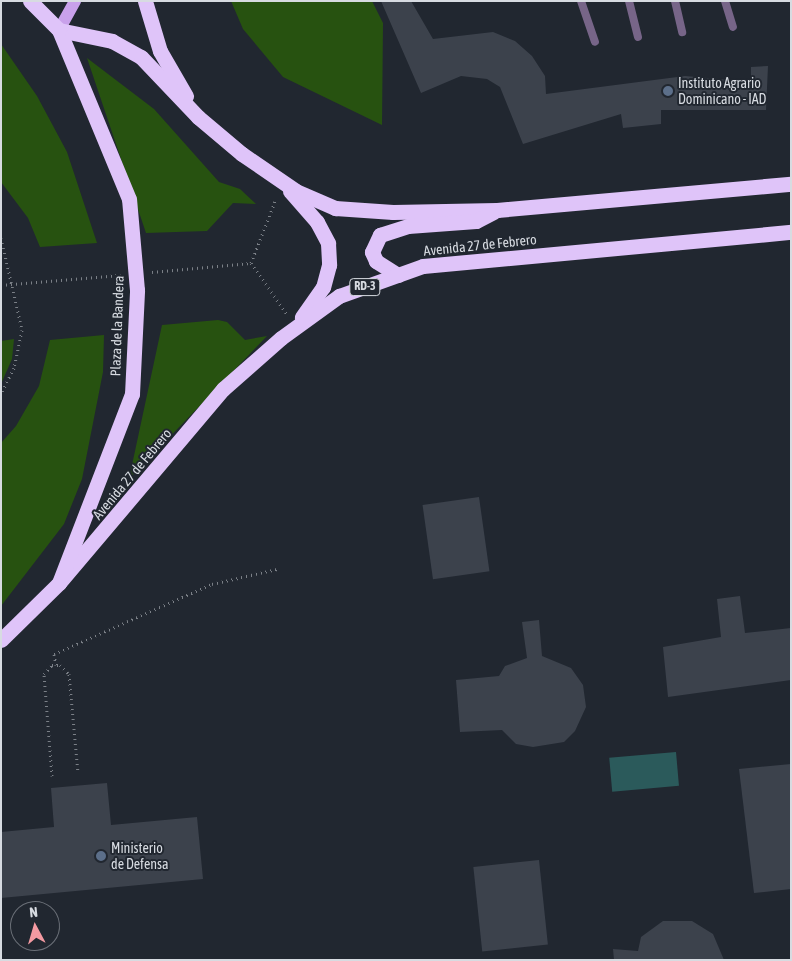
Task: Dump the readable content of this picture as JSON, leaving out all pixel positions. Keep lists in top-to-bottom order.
{
  "streets": {
    "highway": ["Avenida 27 de Febrero", "RD-3", "Plaza de la Bandera"]
  },
  "crossings": [
    ["Avenida 27 de Febrero", "Plaza de la Bandera"]
  ],
  "places": ["Instituto Agrario Dominicano - IAD", "Ministerio de Defensa"],
  "north": "top"
}
